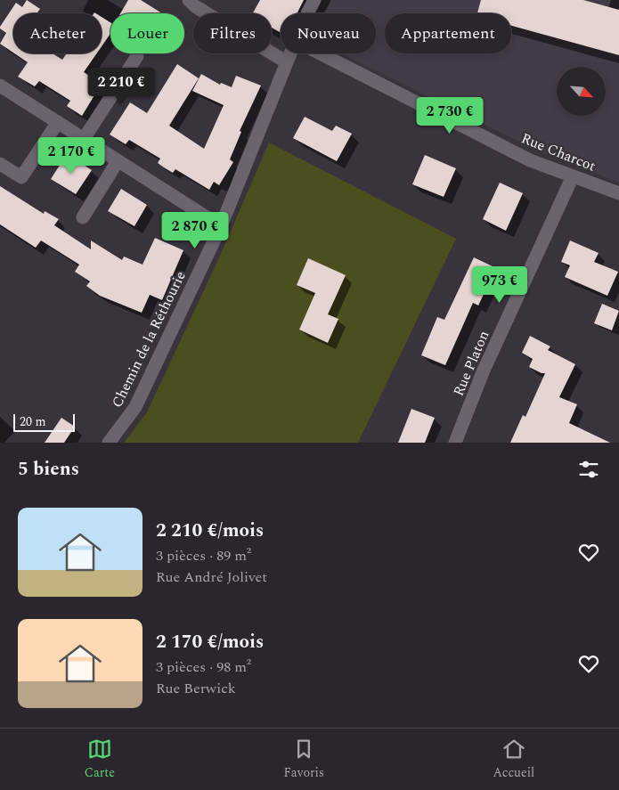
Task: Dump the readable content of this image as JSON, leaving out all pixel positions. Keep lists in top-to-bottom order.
{
  "streets": {
    "street": ["Rue Charcot", "Chemin de la Réthourie", "Rue Platon"]
  },
  "crossings": [
    ["Rue Charcot", "Rue Platon"]
  ],
  "scale_bar": "20 m",
  "north": "bottom right",
  "page": {
    "chip": [
      "Acheter",
      "Louer",
      "Filtres",
      "Nouveau",
      "Appartement"
    ],
    "price": [
      "2 210 €",
      "2 730 €",
      "2 170 €",
      "2 870 €",
      "973 €"
    ],
    "scale": "20 m",
    "heading": "5 biens",
    "list": [
      {
        "name": "2 210 €/mois",
        "note": "3 pièces · 89 m² · Rue André Jolivet"
      },
      {
        "name": "2 170 €/mois",
        "note": "3 pièces · 98 m² · Rue Berwick"
      }
    ],
    "tabs": ["Carte", "Favoris", "Accueil"]
  }
}
